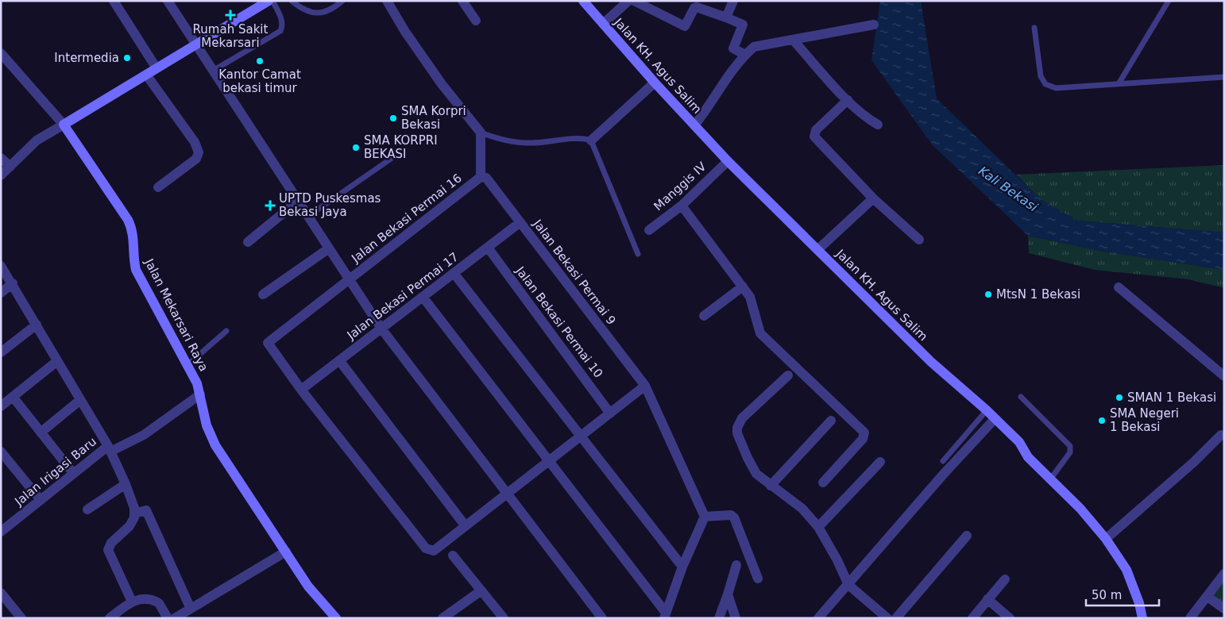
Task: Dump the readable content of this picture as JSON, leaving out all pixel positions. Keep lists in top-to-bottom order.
{
  "streets": {
    "street": [
      "Jalan KH. Agus Salim",
      "Manggis IV",
      "Jalan Bekasi Permai 16",
      "Jalan Bekasi Permai 9",
      "Jalan Bekasi Permai 17",
      "Jalan Mekarsari Raya",
      "Jalan Bekasi Permai 10",
      "Jalan Irigasi Baru"
    ]
  },
  "crossings": [
    ["Jalan KH. Agus Salim", "Manggis IV"],
    ["Jalan Bekasi Permai 16", "Jalan Bekasi Permai 9"],
    ["Jalan Bekasi Permai 16", "Jalan Bekasi Permai 17"],
    ["Jalan Bekasi Permai 9", "Jalan Bekasi Permai 17"],
    ["Jalan Bekasi Permai 17", "Jalan Bekasi Permai 10"],
    ["Jalan Mekarsari Raya", "Jalan Irigasi Baru"]
  ],
  "water": ["Kali Bekasi"],
  "places": {
    "health": ["Rumah Sakit Mekarsari", "UPTD Puskesmas Bekasi Jaya"],
    "other": [
      "Intermedia",
      "Kantor Camat bekasi timur",
      "SMA Korpri Bekasi",
      "SMA KORPRI BEKASI",
      "MtsN 1 Bekasi",
      "SMAN 1 Bekasi",
      "SMA Negeri 1 Bekasi"
    ]
  },
  "scale_bar": "50 m"
}
